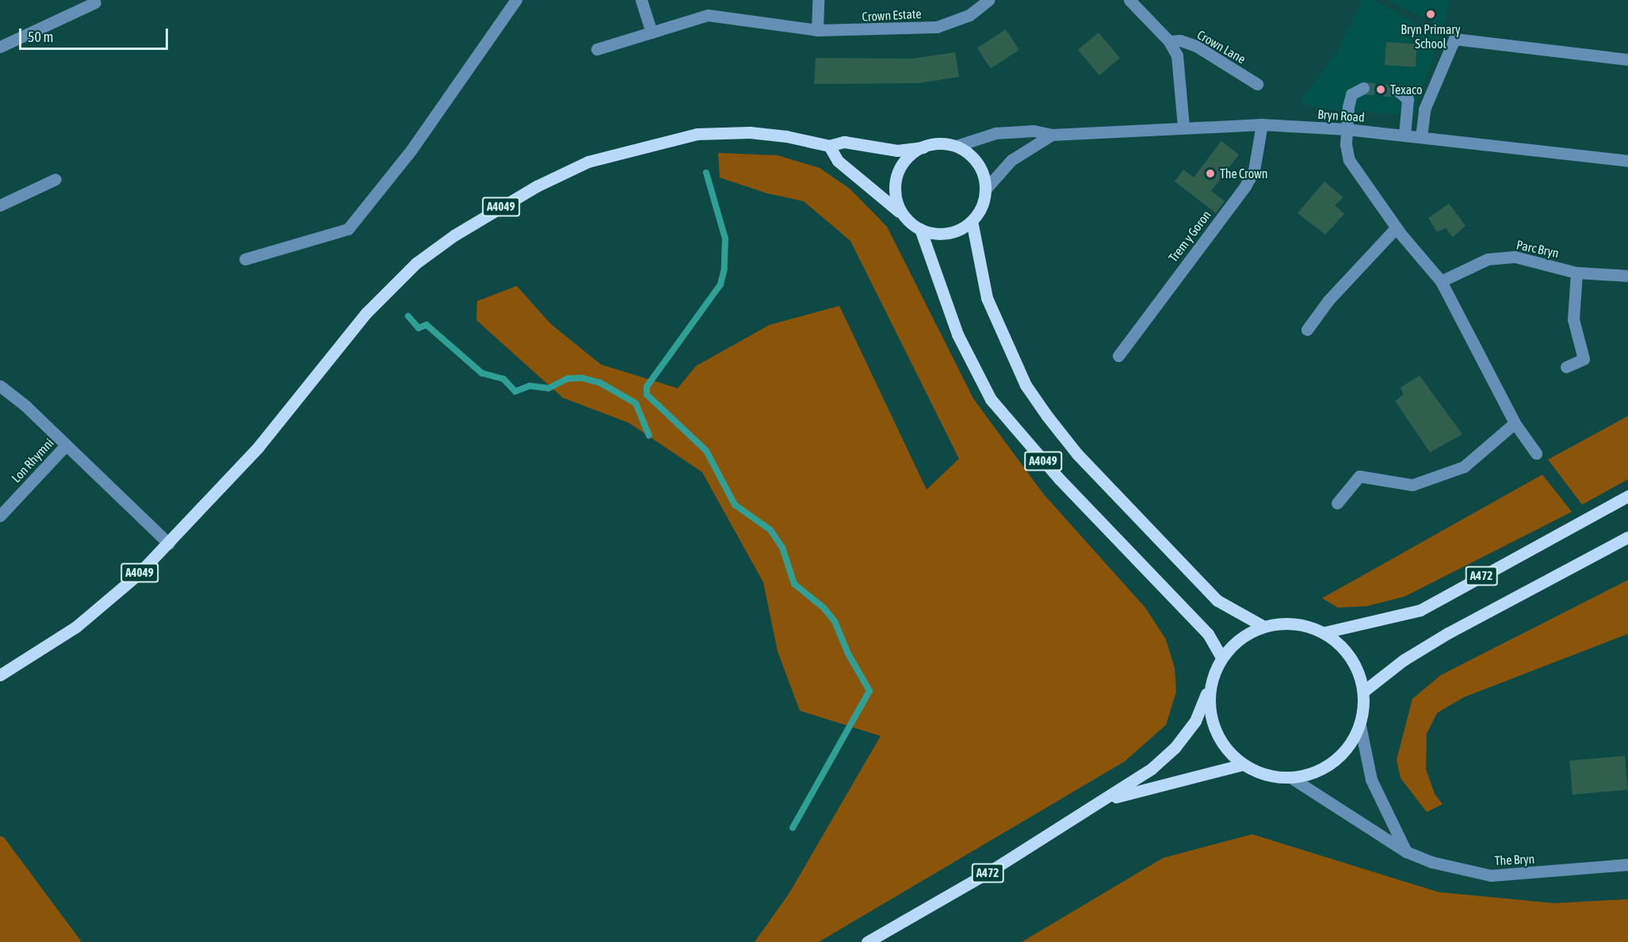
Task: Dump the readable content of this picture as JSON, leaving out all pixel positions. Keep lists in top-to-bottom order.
{
  "streets": {
    "main road": ["A4049", "A472"],
    "street": [
      "Crown Estate",
      "Crown Lane",
      "Bryn Road",
      "Trem y Goron",
      "Parc Bryn",
      "Lon Rhymni",
      "The Bryn"
    ]
  },
  "crossings": [
    ["Bryn Road", "A4049"],
    ["Bryn Road", "Trem y Goron"],
    ["A4049", "A472"],
    ["A4049", "The Bryn"],
    ["A472", "The Bryn"]
  ],
  "places": ["Bryn Primary School", "Texaco", "The Crown"],
  "scale_bar": "50 m"
}
